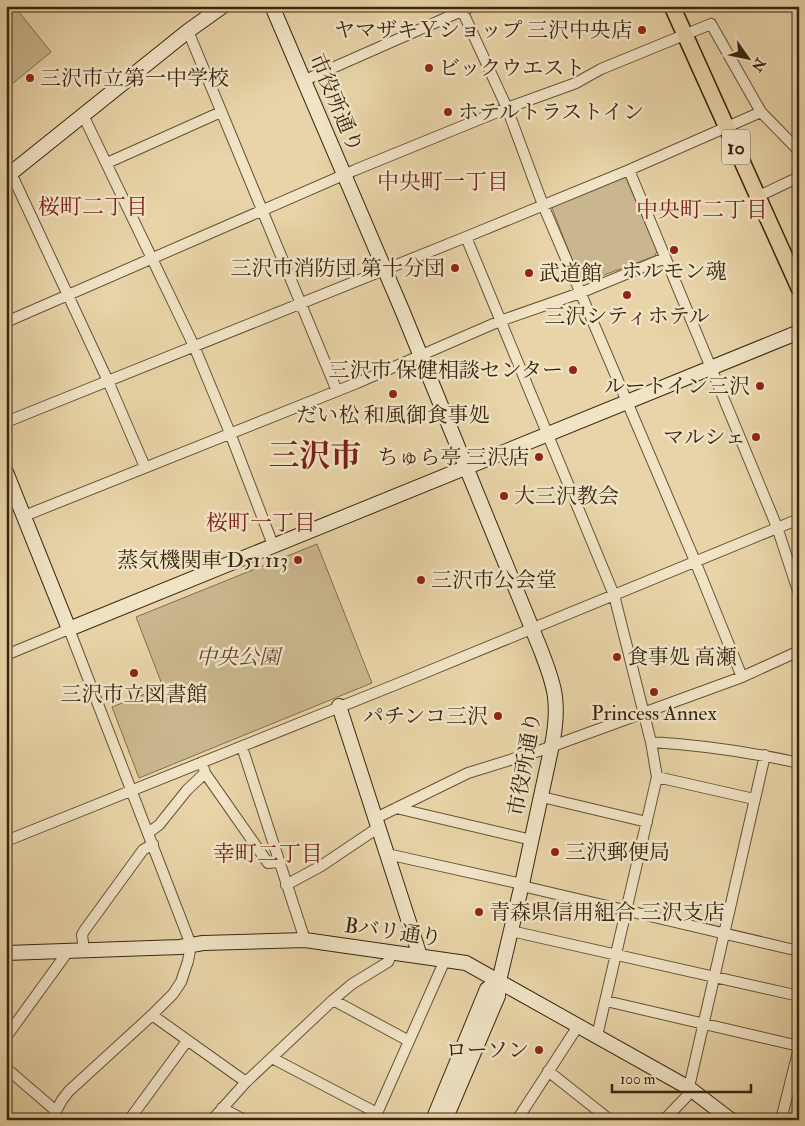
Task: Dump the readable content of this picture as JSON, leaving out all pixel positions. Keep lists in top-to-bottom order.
{
  "streets": {
    "main road": ["10"],
    "street": ["市役所通り", "Bバリ通り"]
  },
  "crossings": [
    ["市役所通り", "Bバリ通り"]
  ],
  "districts": [
    "中央町一丁目",
    "桜町二丁目",
    "中央町二丁目",
    "三沢市",
    "桜町一丁目",
    "幸町二丁目"
  ],
  "parks": ["中央公園"],
  "places": [
    "ヤマザキＹショップ 三沢中央店",
    "ビックウエスト",
    "三沢市立第一中学校",
    "ホテルトラストイン",
    "ホルモン魂",
    "三沢市消防団 第十分団",
    "武道館",
    "三沢シティホテル",
    "三沢市 保健相談センター",
    "ルートイン三沢",
    "だい松 和風御食事処",
    "マルシェ",
    "ちゅら亭 三沢店",
    "大三沢教会",
    "蒸気機関車 D51 113",
    "三沢市公会堂",
    "食事処 高瀬",
    "三沢市立図書館",
    "Princess Annex",
    "パチンコ三沢",
    "三沢郵便局",
    "青森県信用組合 三沢支店",
    "ローソン"
  ],
  "scale_bar": "100 m",
  "north": "bottom right"
}
